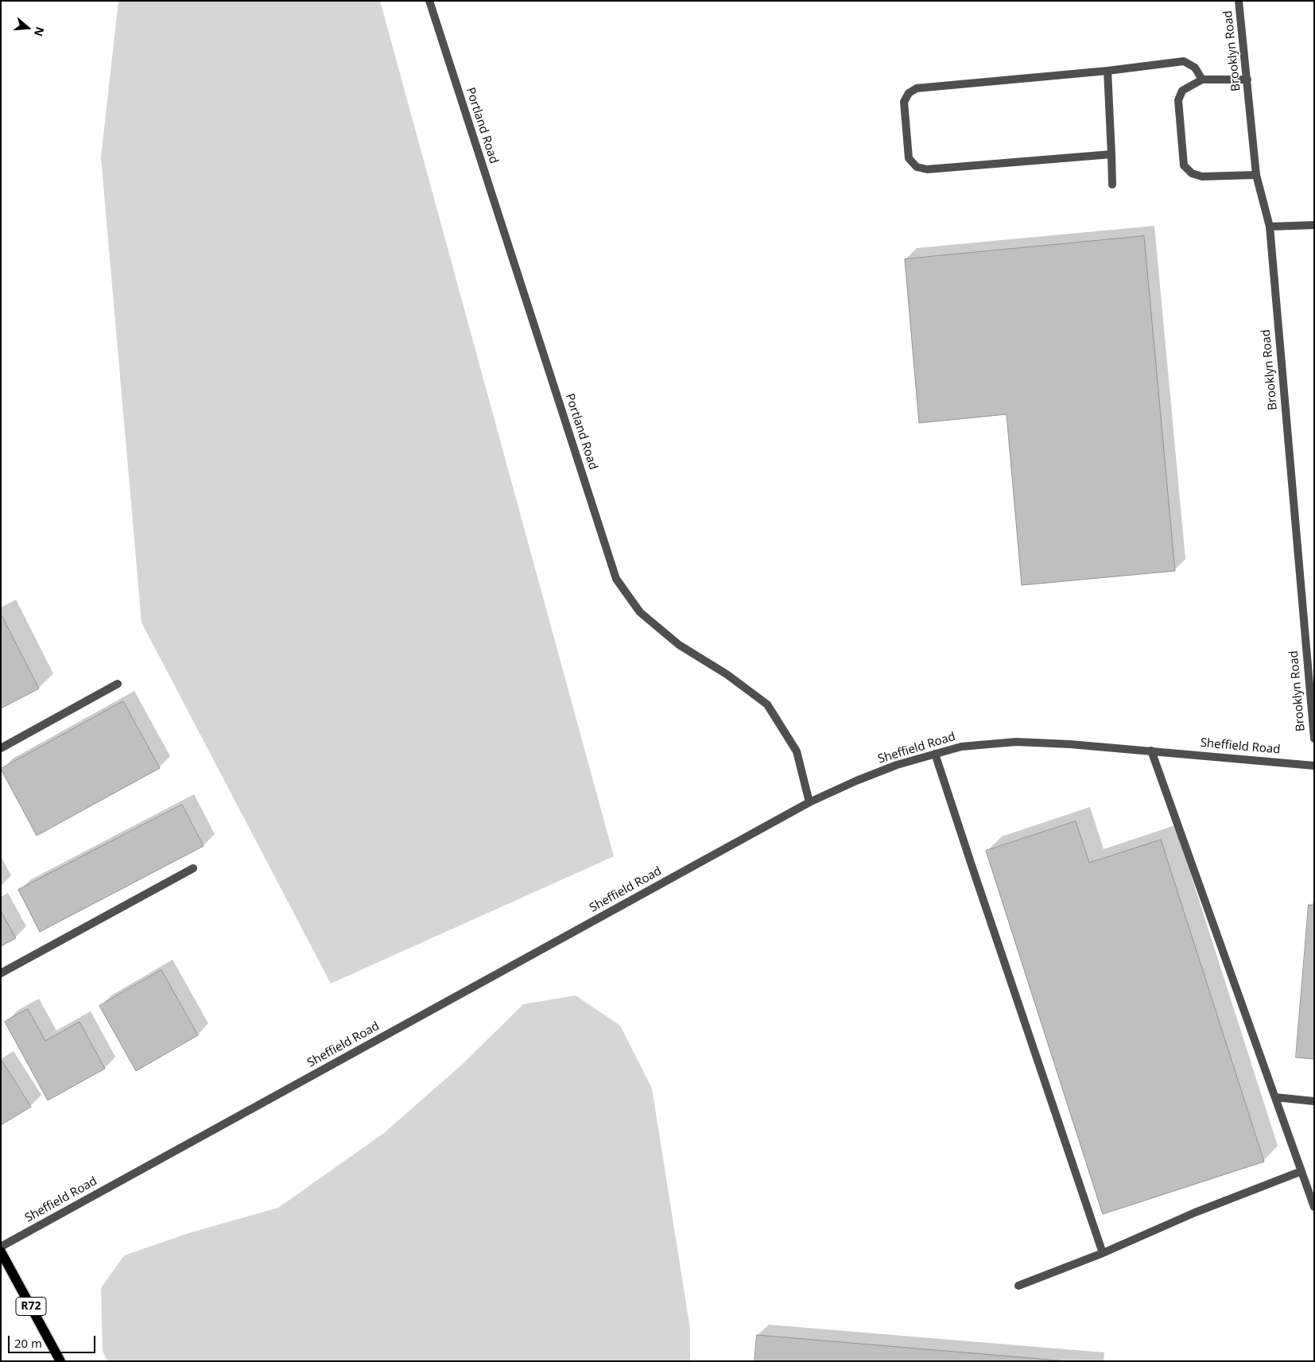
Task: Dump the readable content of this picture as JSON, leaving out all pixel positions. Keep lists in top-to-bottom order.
{
  "streets": {
    "main road": ["R72"],
    "street": ["Brooklyn Road", "Portland Road", "Sheffield Road"]
  },
  "crossings": [
    ["Portland Road", "Sheffield Road"]
  ],
  "scale_bar": "20 m",
  "north": "right"
}
